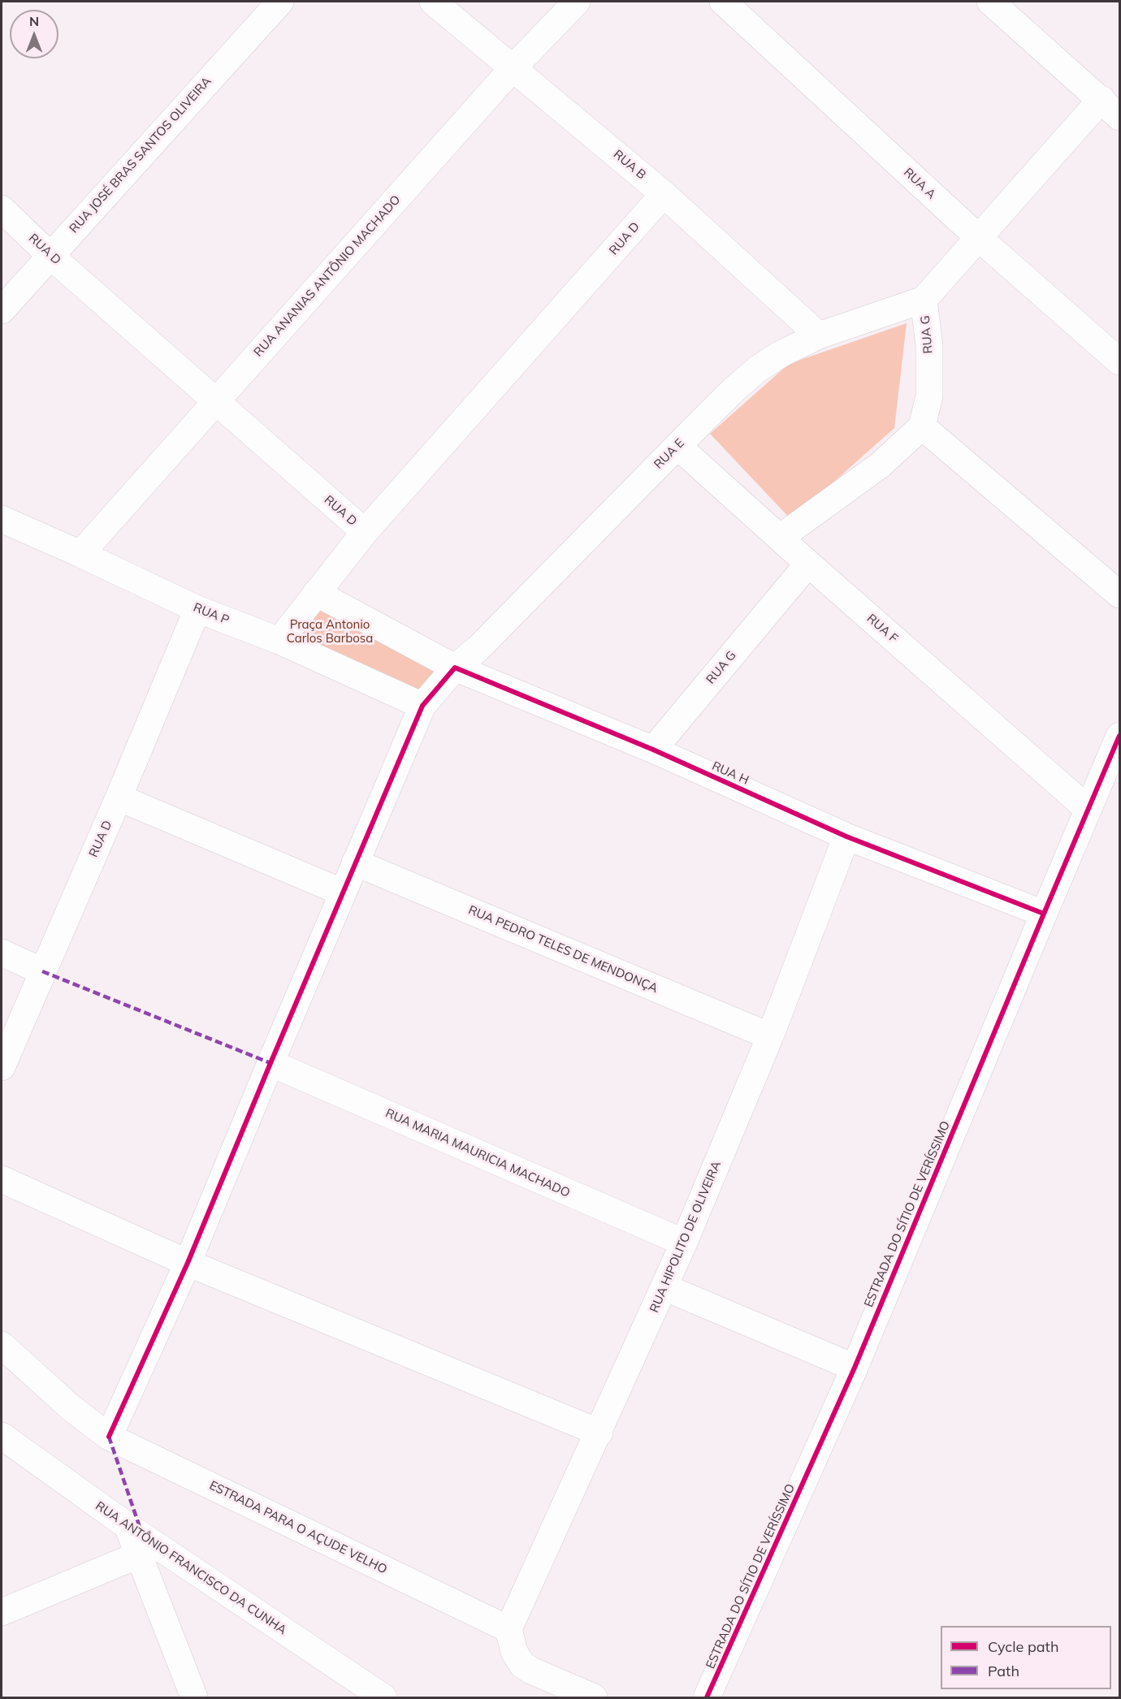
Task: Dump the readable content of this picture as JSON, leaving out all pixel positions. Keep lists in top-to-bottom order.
{
  "streets": {
    "street": [
      "RUA JOSÉ BRAS SANTOS OLIVEIRA",
      "RUA B",
      "RUA A",
      "RUA D",
      "RUA ANANIAS ANTÔNIO MACHADO",
      "RUA G",
      "RUA E",
      "RUA P",
      "RUA F",
      "RUA H",
      "RUA PEDRO TELES DE MENDONÇA",
      "RUA MARIA MAURICIA MACHADO",
      "ESTRADA DO SÍTIO DE VERÍSSIMO",
      "RUA HIPOLITO DE OLIVEIRA",
      "ESTRADA PARA O AÇUDE VELHO",
      "RUA ANTÔNIO FRANCISCO DA CUNHA"
    ]
  },
  "crossings": [
    ["RUA JOSÉ BRAS SANTOS OLIVEIRA", "RUA D"],
    ["RUA B", "RUA D"],
    ["RUA B", "RUA ANANIAS ANTÔNIO MACHADO"],
    ["RUA B", "RUA E"],
    ["RUA A", "RUA G"],
    ["RUA D", "RUA ANANIAS ANTÔNIO MACHADO"],
    ["RUA D", "RUA P"],
    ["RUA ANANIAS ANTÔNIO MACHADO", "RUA P"],
    ["RUA G", "RUA E"],
    ["RUA G", "RUA F"],
    ["RUA G", "RUA H"],
    ["RUA E", "RUA F"],
    ["RUA E", "RUA H"],
    ["RUA F", "ESTRADA DO SÍTIO DE VERÍSSIMO"],
    ["RUA H", "ESTRADA DO SÍTIO DE VERÍSSIMO"],
    ["RUA H", "RUA HIPOLITO DE OLIVEIRA"],
    ["RUA PEDRO TELES DE MENDONÇA", "RUA HIPOLITO DE OLIVEIRA"],
    ["RUA MARIA MAURICIA MACHADO", "RUA HIPOLITO DE OLIVEIRA"],
    ["RUA HIPOLITO DE OLIVEIRA", "ESTRADA PARA O AÇUDE VELHO"]
  ],
  "parks": ["Praça Antonio Carlos Barbosa"],
  "legend": ["Cycle path", "Path"],
  "north": "top"
}
